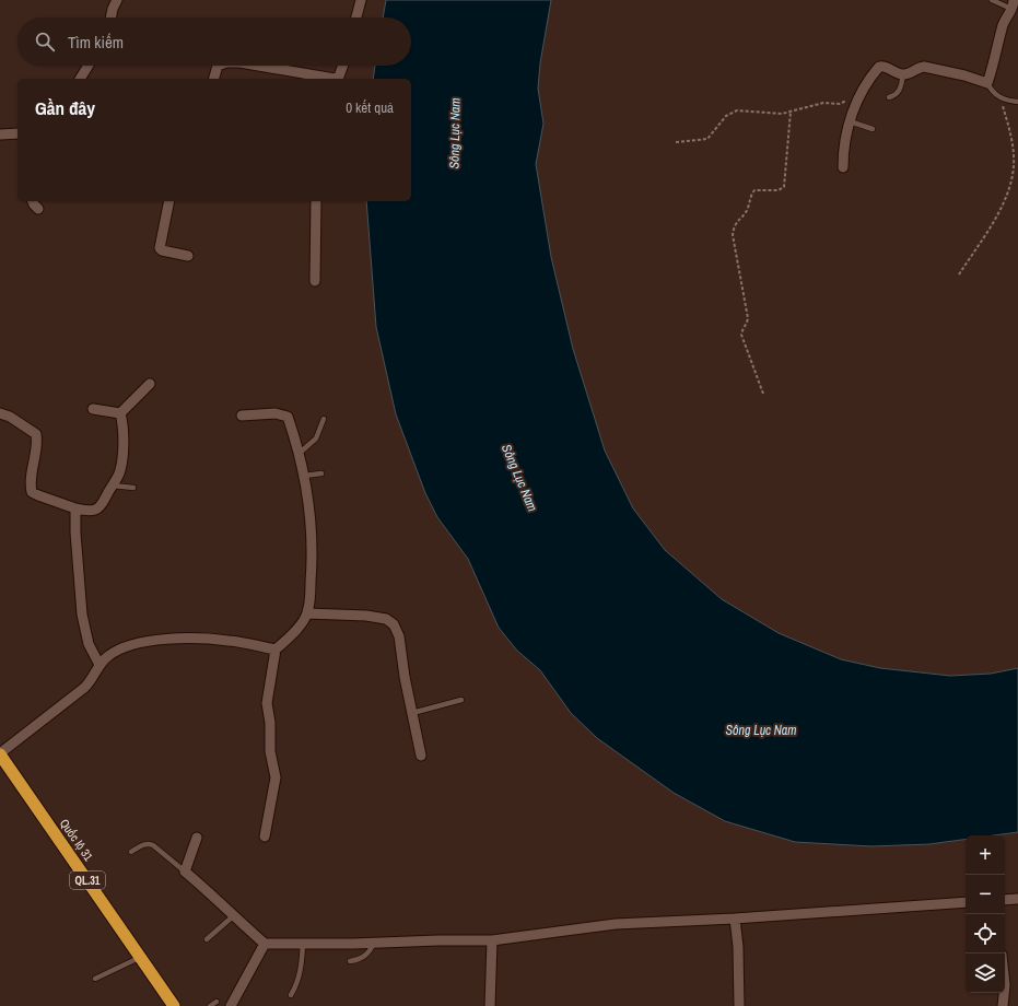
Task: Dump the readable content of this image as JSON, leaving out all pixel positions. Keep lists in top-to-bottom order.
{
  "streets": {
    "highway": ["Quốc lộ 31", "QL.31"]
  },
  "water": ["Sông Lục Nam"],
  "page": {
    "search": "Tìm kiếm",
    "heading": ["Gần đây", "0 kết quả"],
    "map_buttons": ["+", "−"]
  }
}
